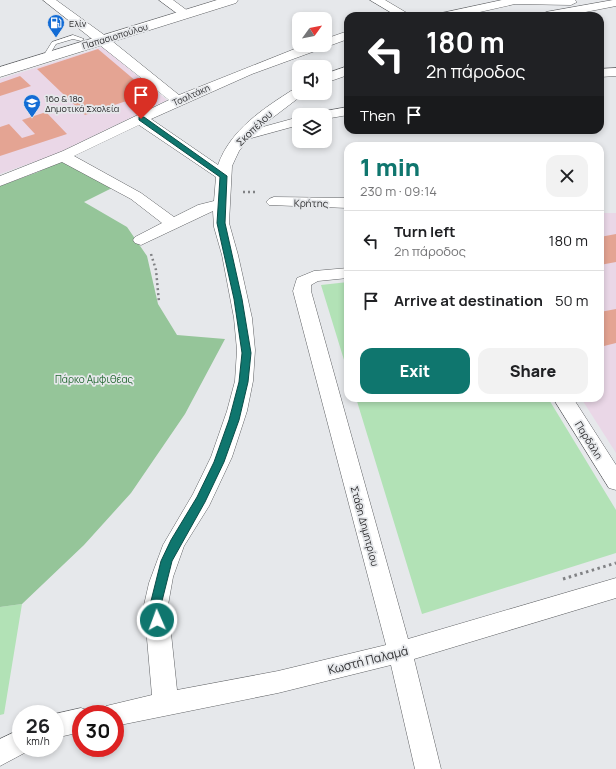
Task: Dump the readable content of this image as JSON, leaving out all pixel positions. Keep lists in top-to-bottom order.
{
  "streets": {
    "main road": ["Παπασιοπούλου"],
    "street": [
      "Τσαλτάκη",
      "Σκοπέλου",
      "Κρήτης",
      "Παρδάλη",
      "Στάθη Δημητρίου",
      "Κωστή Παλαμά"
    ]
  },
  "crossings": [
    ["Σκοπέλου", "Κωστή Παλαμά"],
    ["Στάθη Δημητρίου", "Κωστή Παλαμά"]
  ],
  "parks": ["Πάρκο Αμφιθέας"],
  "places": {
    "fuel station": ["Ελίν"],
    "school or university": ["16ο & 18ο Δημοτικά Σχολεία"]
  },
  "north": "top right",
  "page": {
    "turn": ["180 m", "2η πάροδος"],
    "then": "Then",
    "heading": ["1 min", "230 m · 09:14"],
    "list": [
      {
        "name": "Turn left",
        "note": "2η πάροδος",
        "value": "180 m"
      },
      {
        "name": "Arrive at destination",
        "value": "50 m"
      }
    ],
    "buttons": ["Exit", "Share"],
    "speed": "26 km/h",
    "limit": "30"
  }
}
